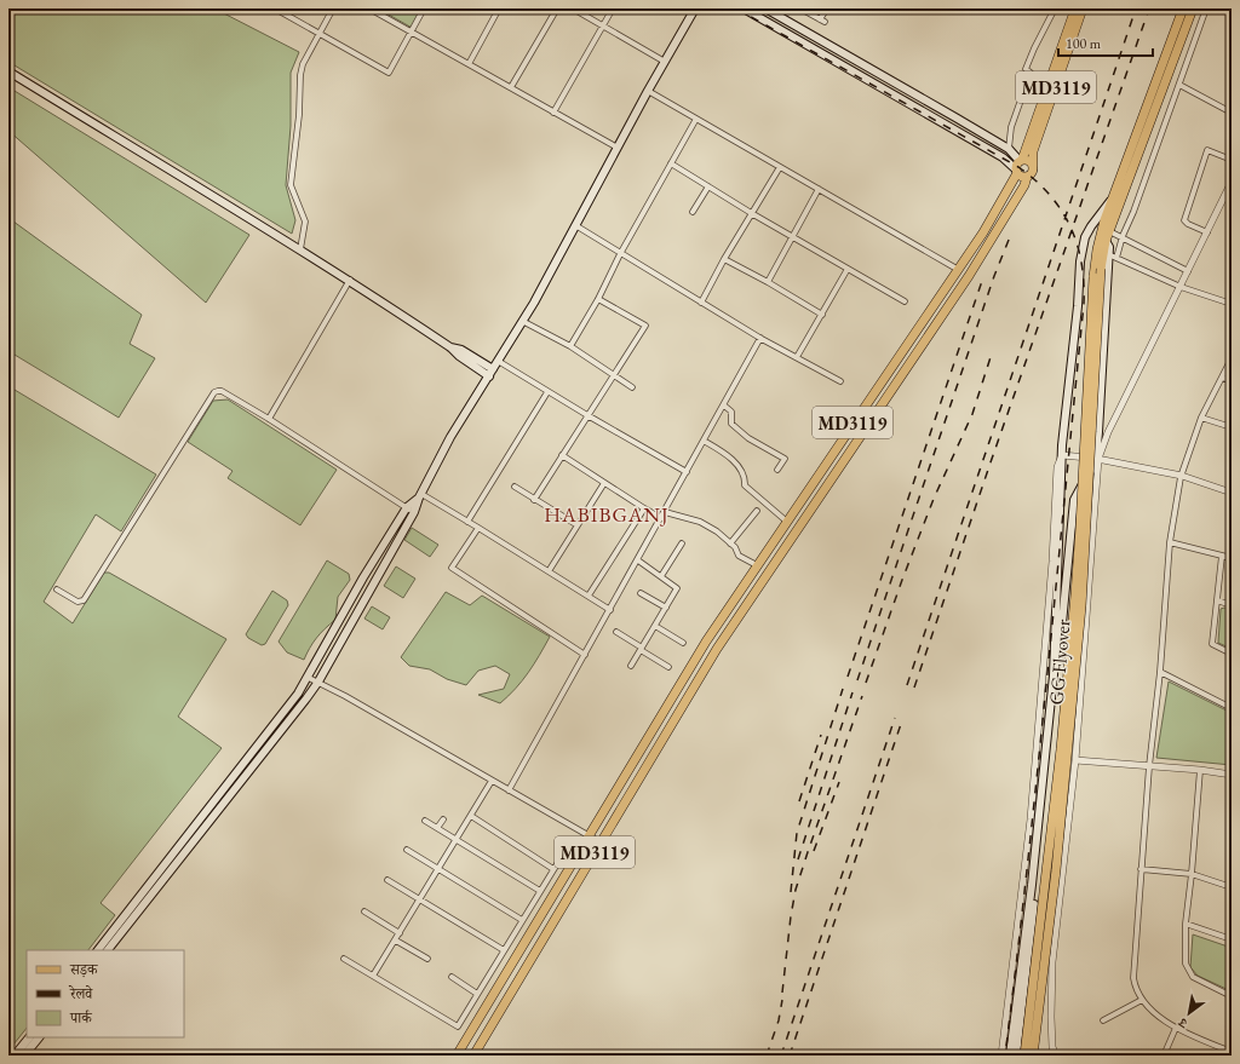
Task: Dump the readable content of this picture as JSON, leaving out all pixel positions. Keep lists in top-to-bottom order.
{
  "streets": {
    "main road": ["MD3119", "GG Flyover"]
  },
  "districts": ["HABIBGANJ"],
  "legend": ["सड़क", "रेलवे", "पार्क"],
  "scale_bar": "100 m",
  "north": "bottom left"
}
